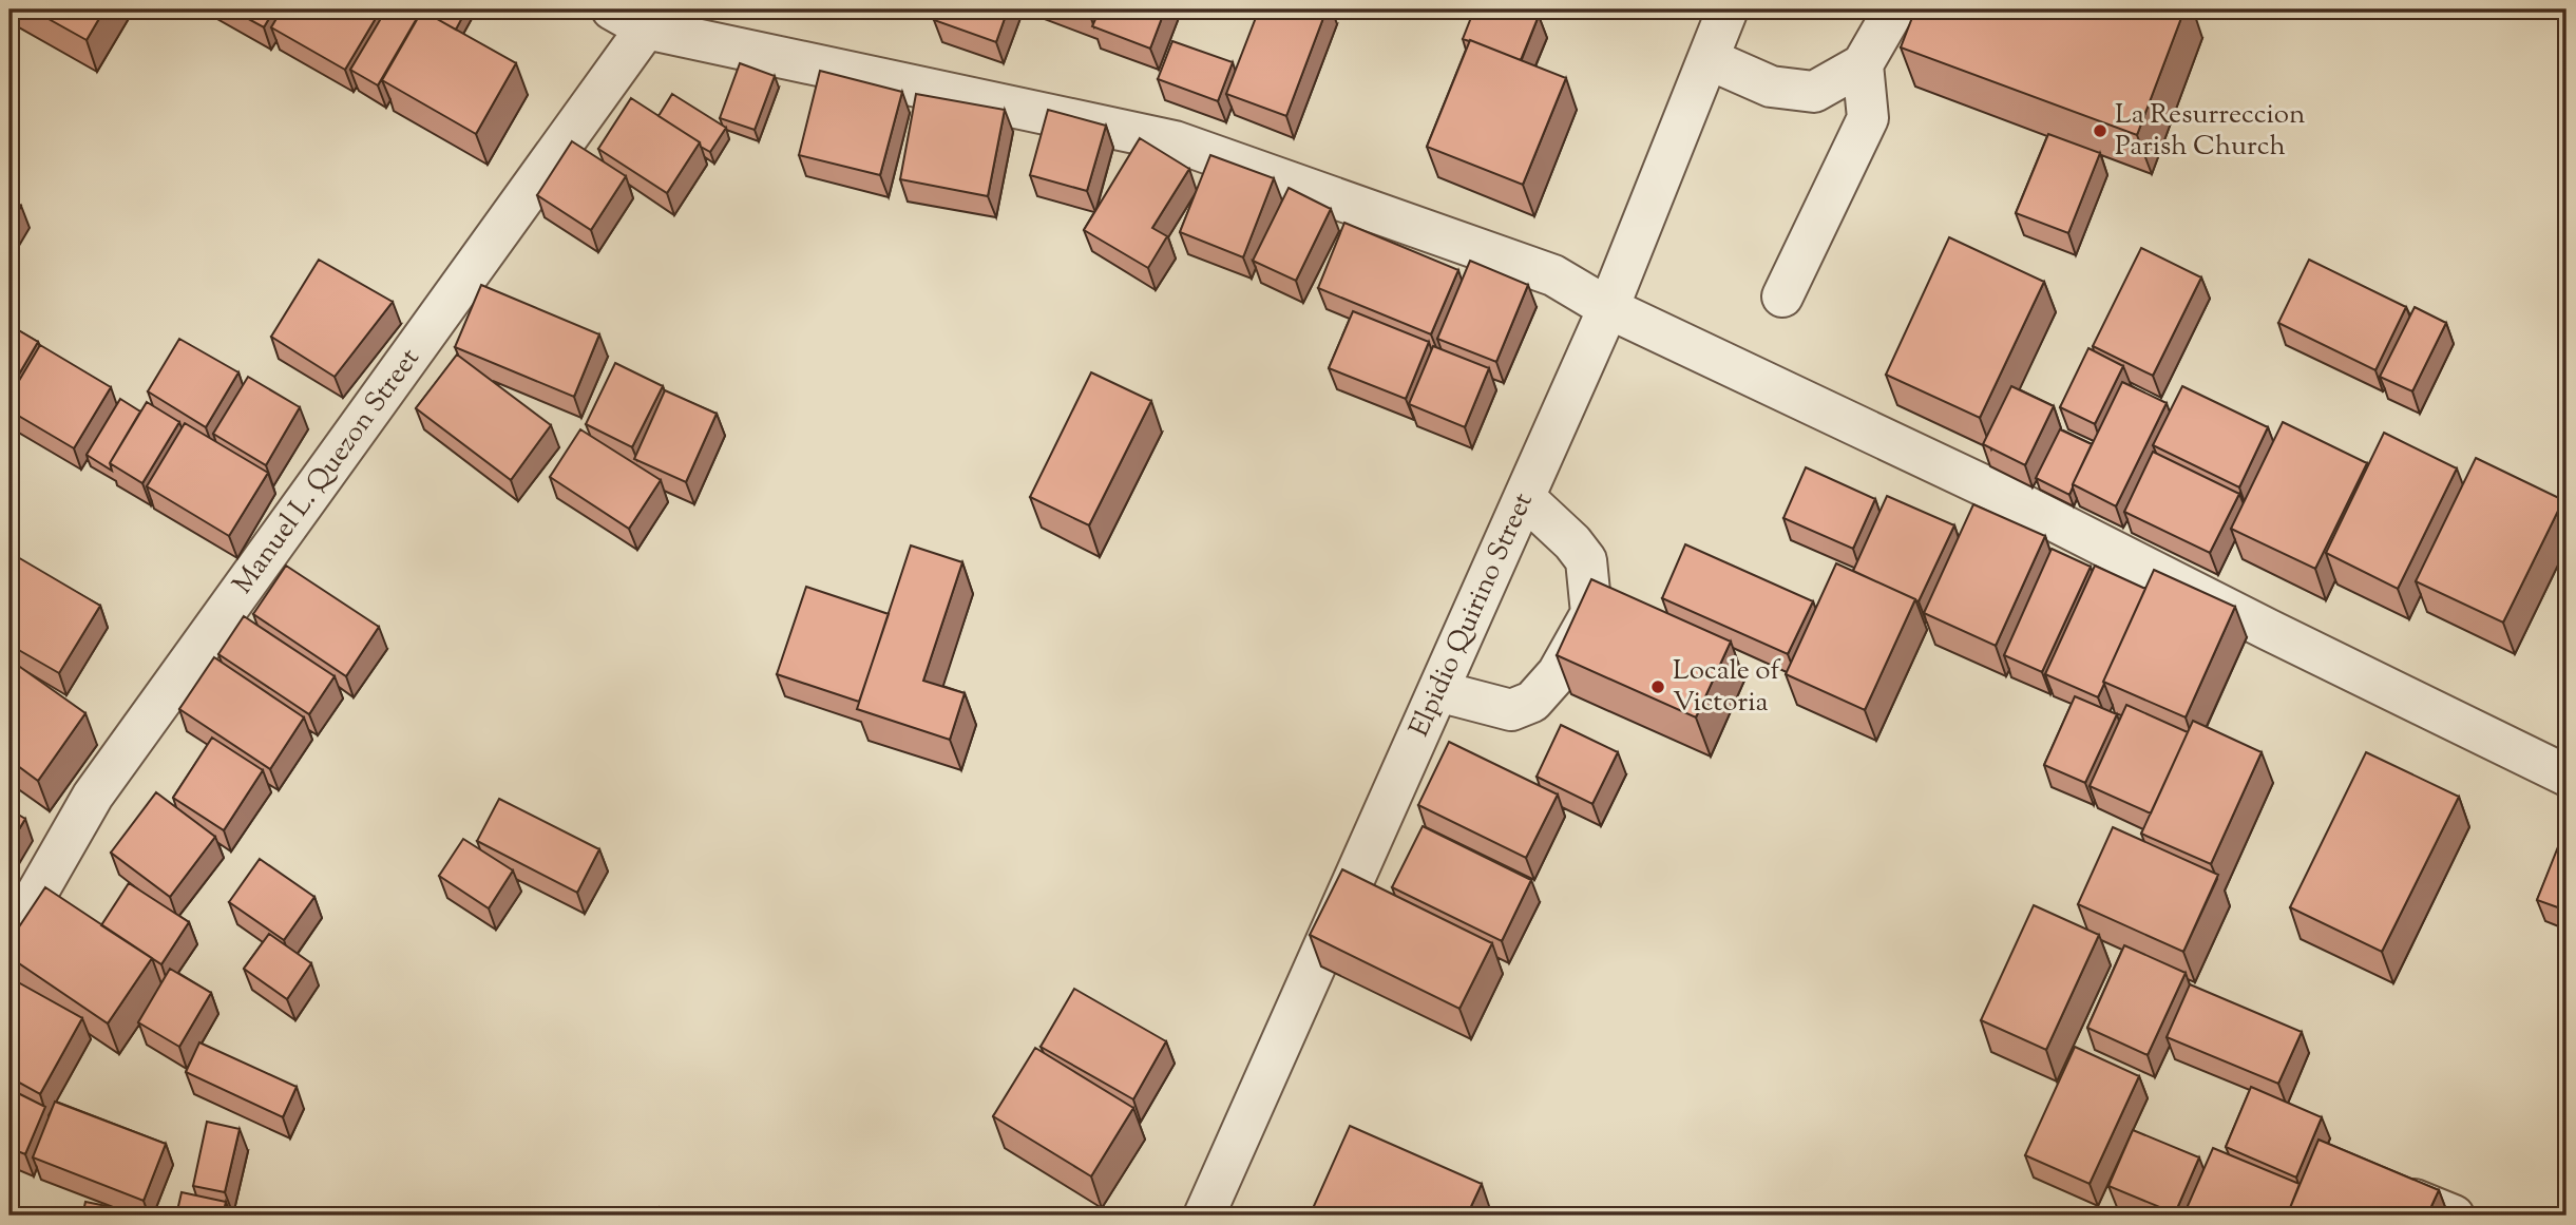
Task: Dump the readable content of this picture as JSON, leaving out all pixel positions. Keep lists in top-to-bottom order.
{
  "streets": {
    "street": ["Manuel L. Quezon Street", "Elpidio Quirino Street"]
  },
  "places": ["La Resurreccion Parish Church", "Locale of Victoria"]
}
